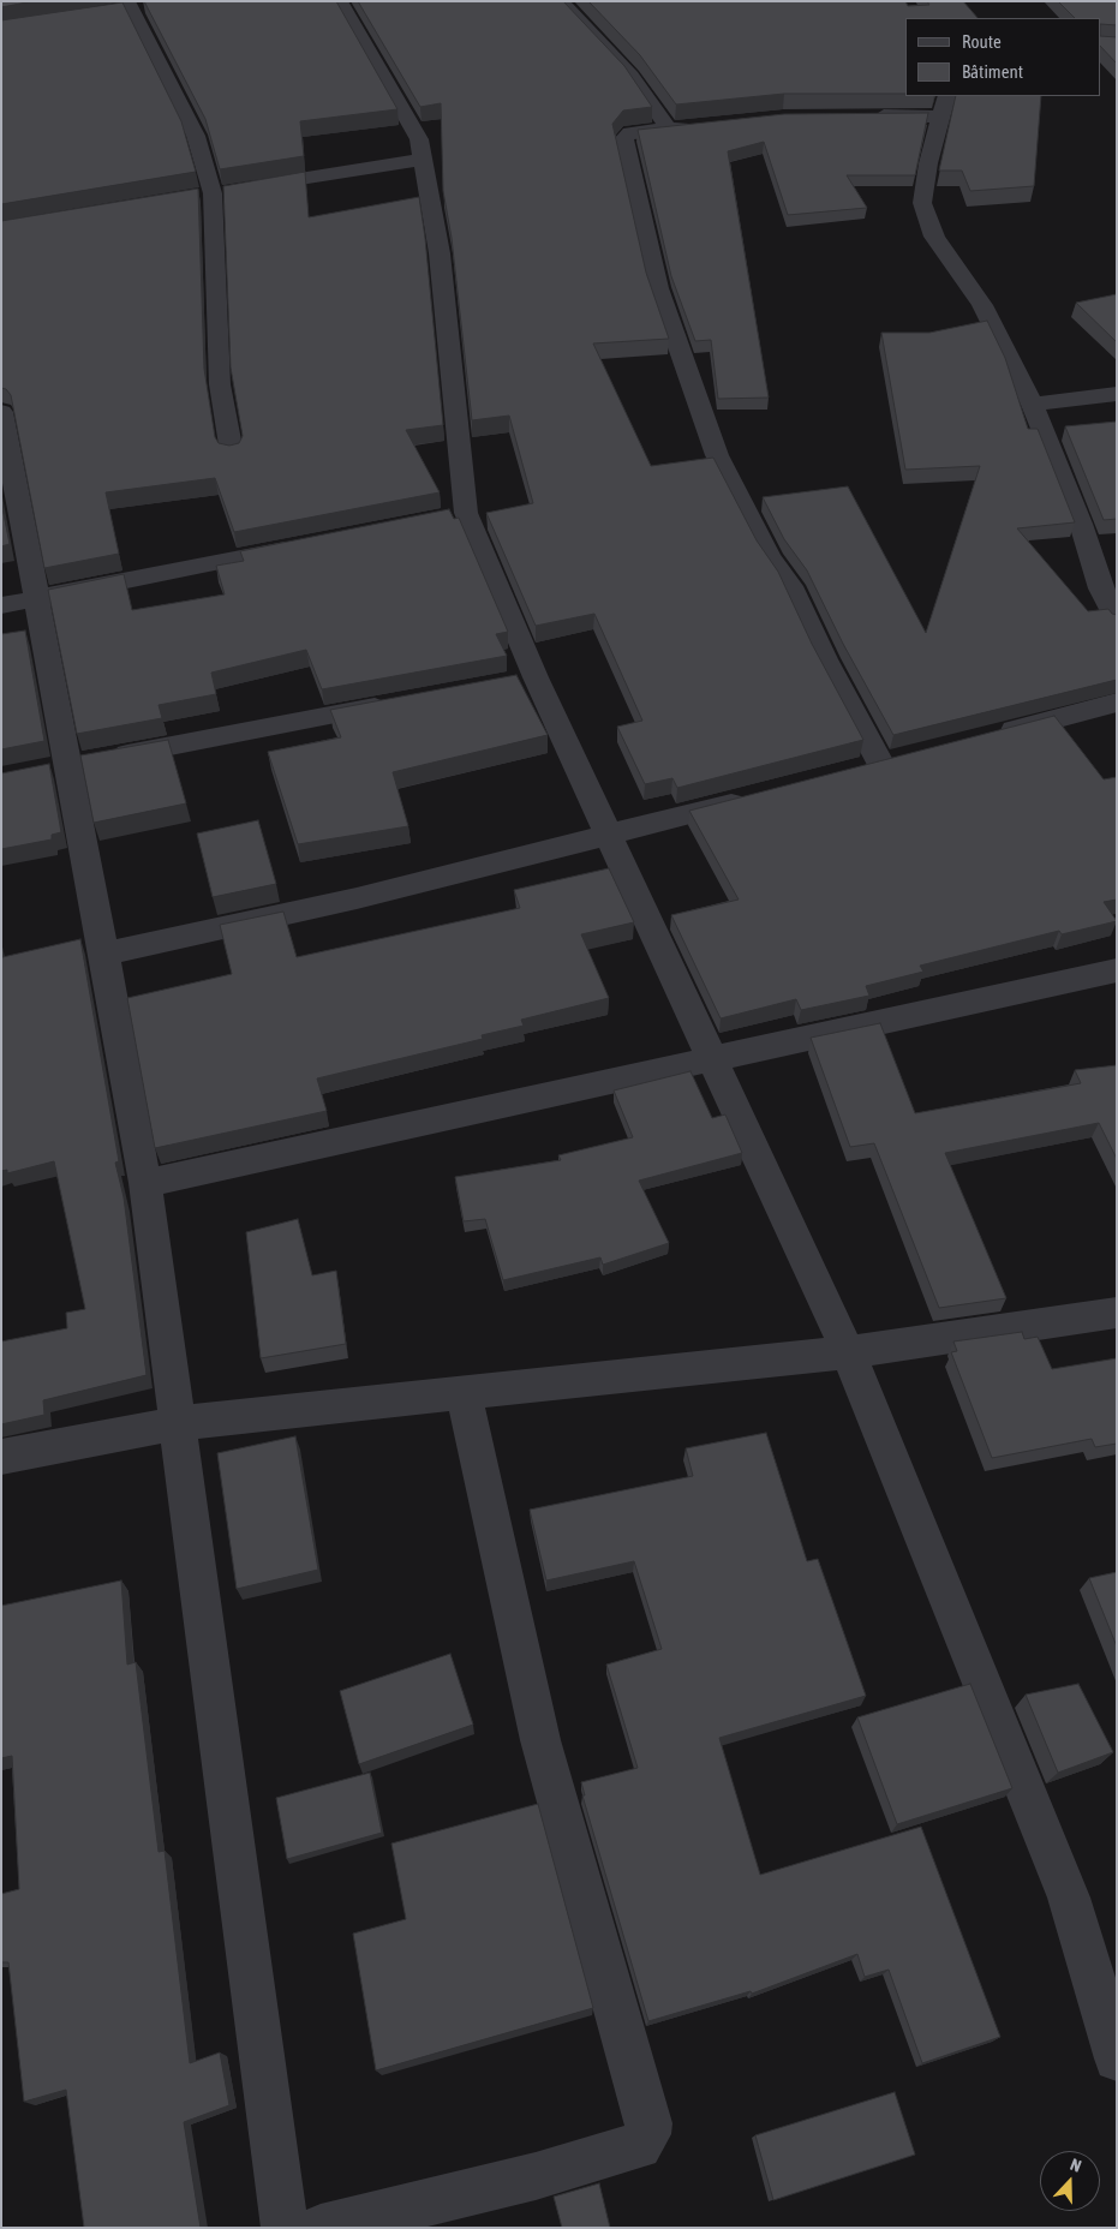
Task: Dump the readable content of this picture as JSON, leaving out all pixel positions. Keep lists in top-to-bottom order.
{
  "legend": ["Route", "Bâtiment"],
  "north": "top"
}
